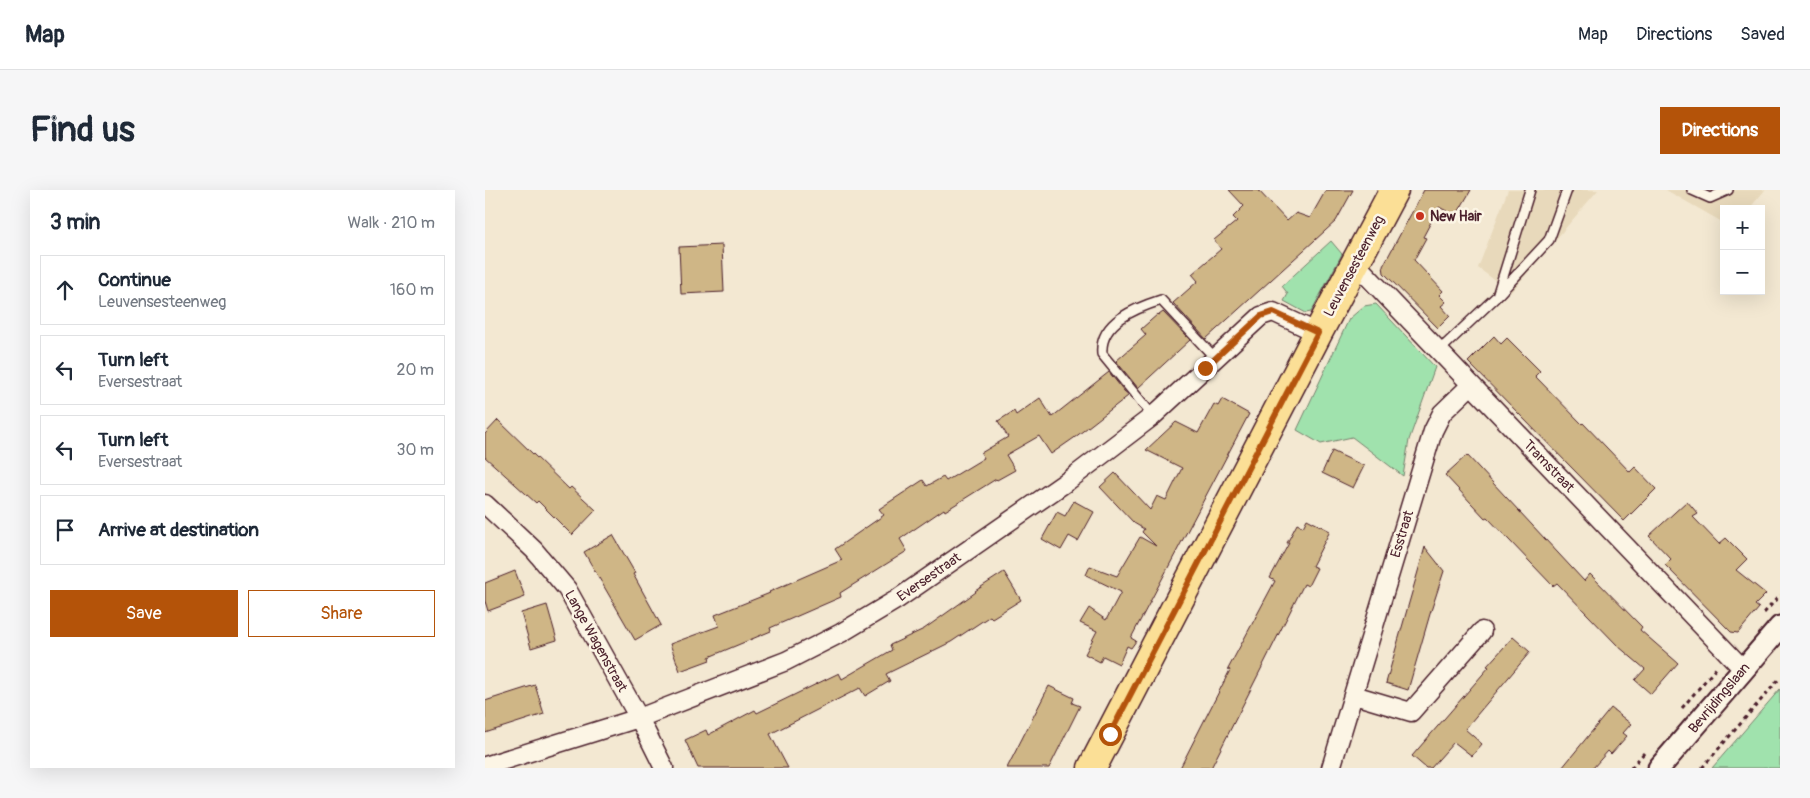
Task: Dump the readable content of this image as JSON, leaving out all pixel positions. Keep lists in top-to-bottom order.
{
  "streets": {
    "main road": ["Leuvensesteenweg"],
    "street": [
      "Tramstraat",
      "Esstraat",
      "Eversestraat",
      "Lange Wagenstraat",
      "Bevrijdingslaan"
    ]
  },
  "crossings": [
    ["Leuvensesteenweg", "Tramstraat"],
    ["Leuvensesteenweg", "Eversestraat"],
    ["Tramstraat", "Esstraat"],
    ["Tramstraat", "Bevrijdingslaan"],
    ["Eversestraat", "Lange Wagenstraat"]
  ],
  "places": ["New Hair"],
  "page": {
    "header": "Map",
    "nav": ["Map", "Directions", "Saved"],
    "buttons": [
      "Directions",
      ["Save", "Share"]
    ],
    "title": "Find us",
    "heading": ["3 min", "Walk · 210 m"],
    "map_buttons": ["+", "−"],
    "list": [
      ["Continue", "Leuvensesteenweg", "160 m"],
      ["Turn left", "Eversestraat", "20 m"],
      ["Turn left", "Eversestraat", "30 m"],
      "Arrive at destination"
    ]
  }
}
